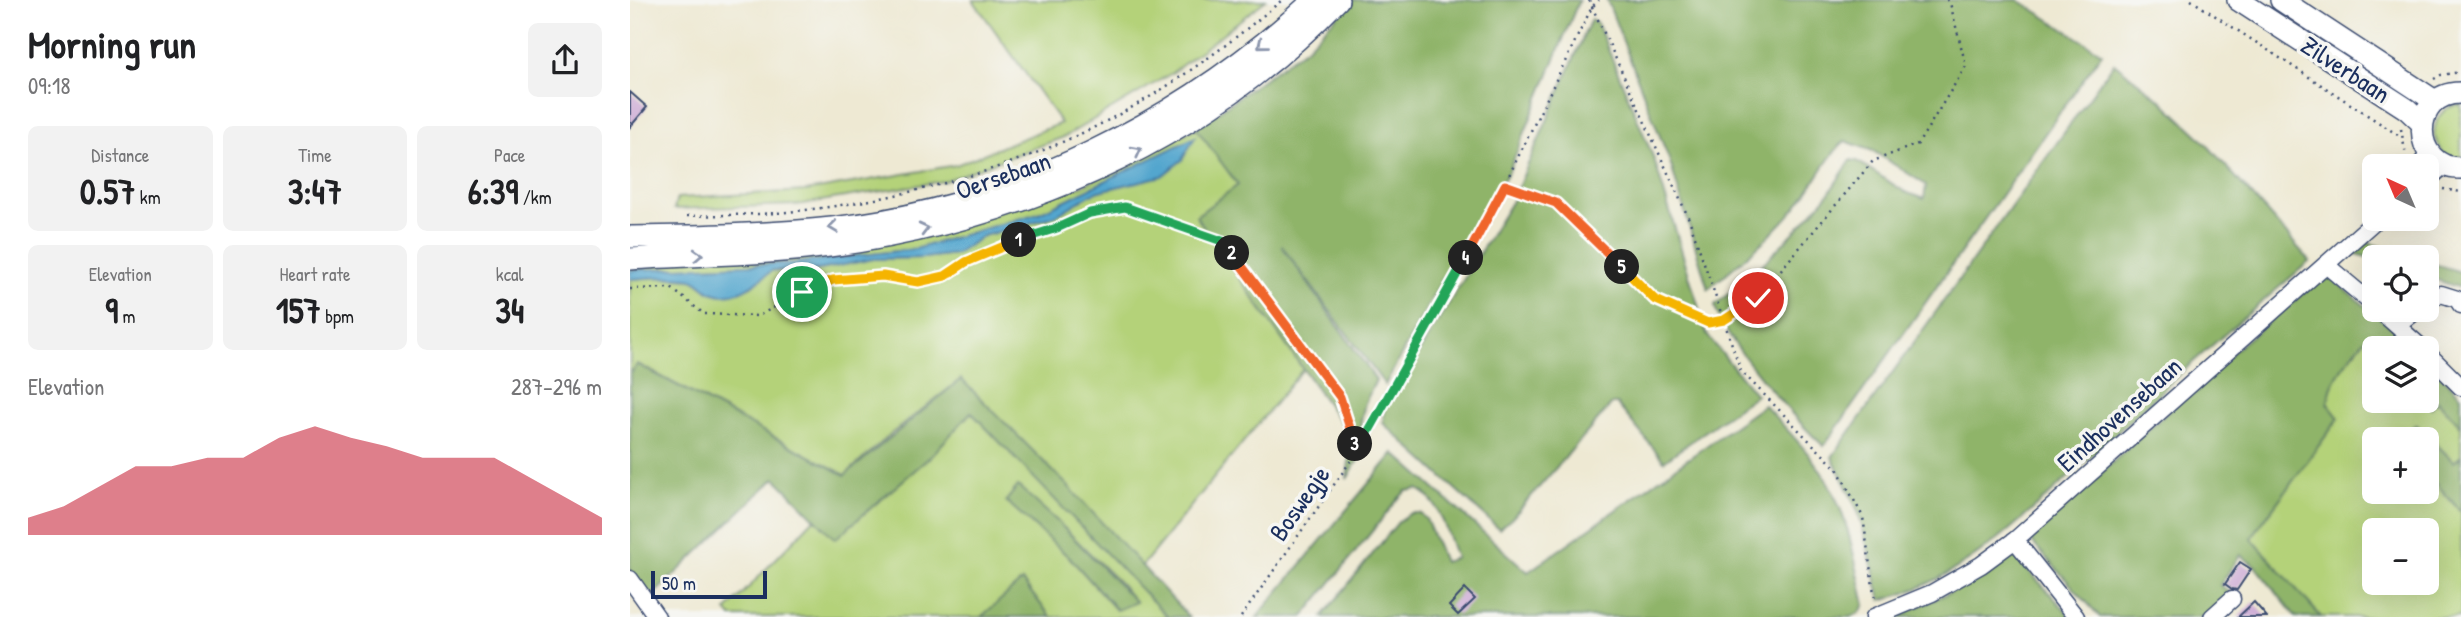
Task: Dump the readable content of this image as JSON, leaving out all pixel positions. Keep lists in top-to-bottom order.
{
  "streets": {
    "main road": ["Zilverbaan", "Oersebaan"],
    "street": ["Eindhovensebaan"],
    "path": ["Boswegje"]
  },
  "scale_bar": "50 m",
  "north": "top left",
  "page": {
    "heading": ["Morning run", "09:18"],
    "stats": [
      ["Distance", "0.57 km"],
      ["Time", "3:47"],
      ["Pace", "6:39 /km"],
      ["Elevation", "9 m"],
      ["Heart rate", "157 bpm"],
      ["kcal", "34"]
    ],
    "map_buttons": ["+", "−"],
    "pins": [
      "1",
      "2",
      "4",
      "5",
      "3"
    ],
    "chart": ["Elevation", "287–296 m"],
    "scale": "50 m"
  }
}
